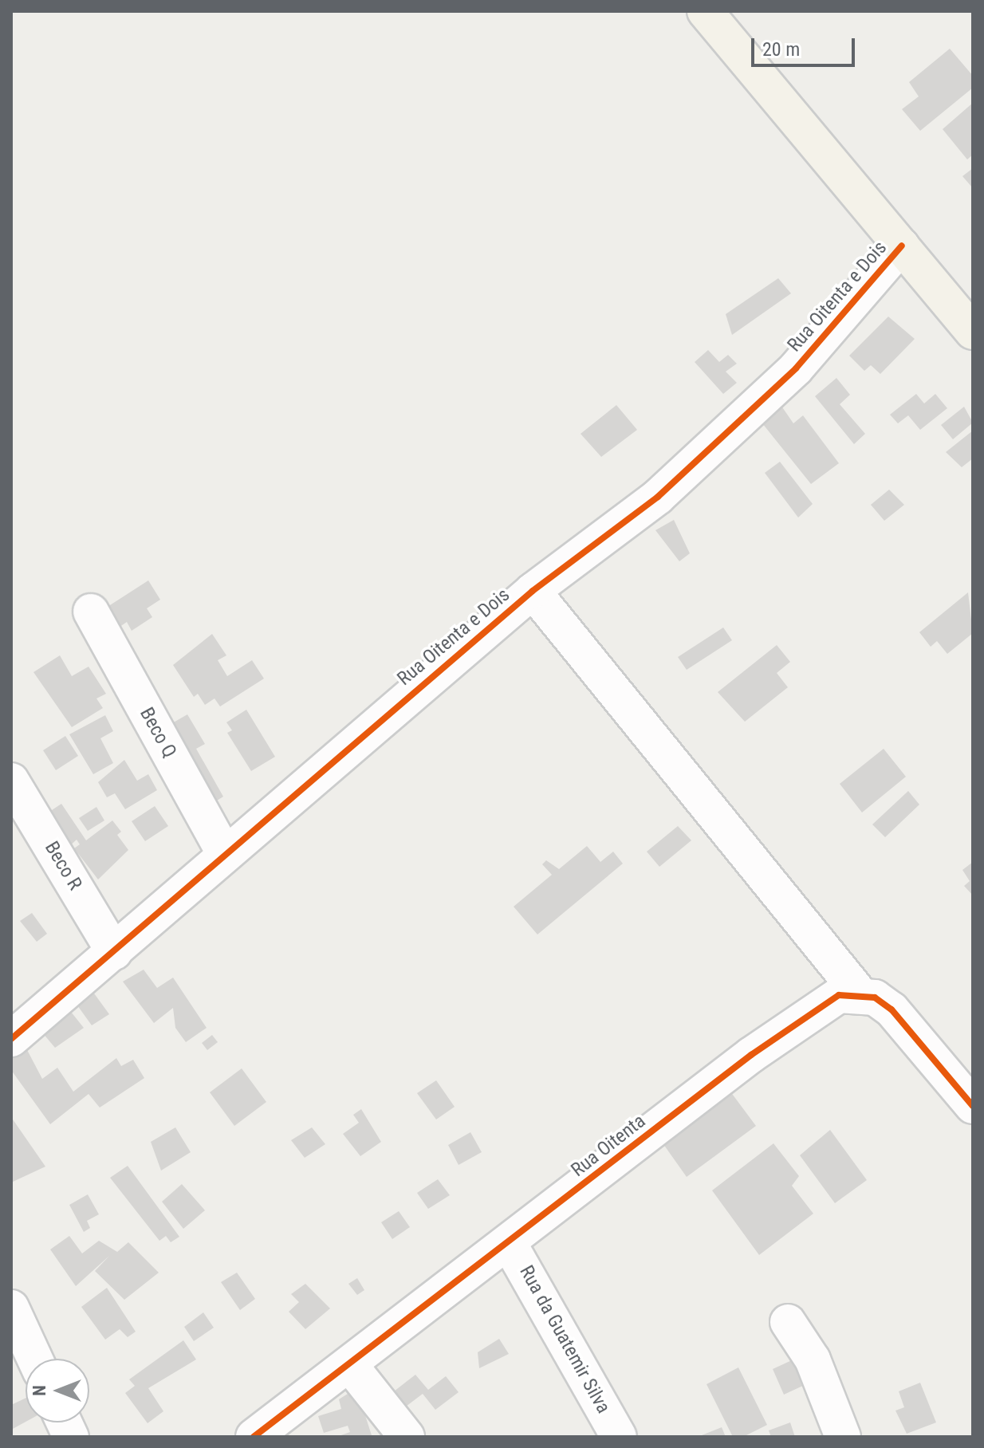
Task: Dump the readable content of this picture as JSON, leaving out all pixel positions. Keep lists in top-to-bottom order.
{
  "streets": {
    "street": [
      "Rua Oitenta e Dois",
      "Beco Q",
      "Beco R",
      "Rua Oitenta",
      "Rua da Guatemir Silva"
    ]
  },
  "crossings": [
    ["Rua Oitenta e Dois", "Beco Q"],
    ["Rua Oitenta e Dois", "Beco R"],
    ["Rua Oitenta", "Rua da Guatemir Silva"]
  ],
  "scale_bar": "20 m",
  "north": "left"
}
